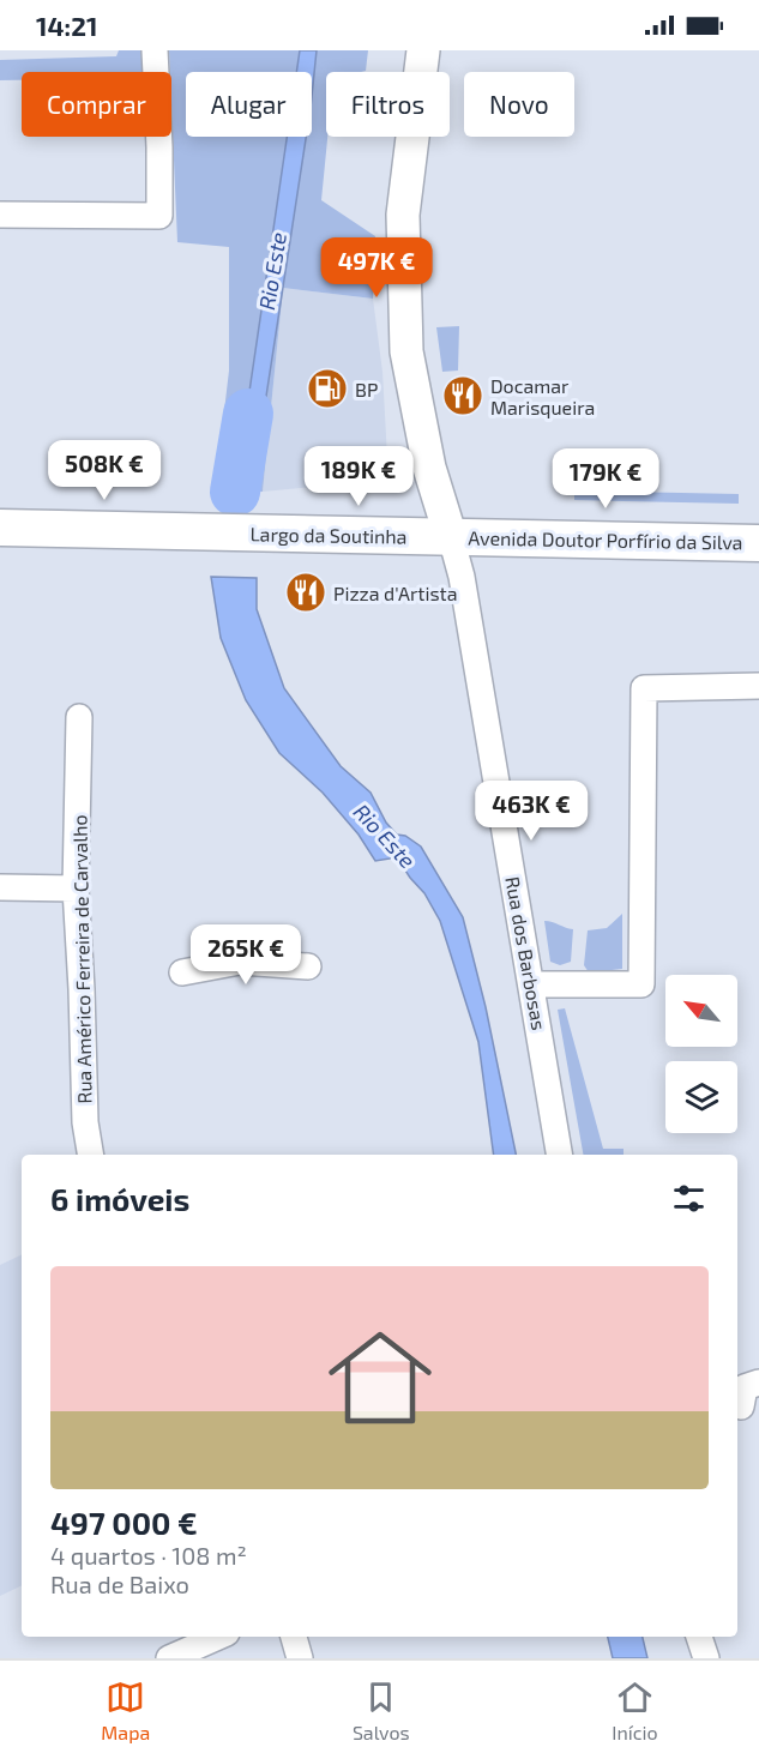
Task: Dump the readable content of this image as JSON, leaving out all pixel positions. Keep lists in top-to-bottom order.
{
  "streets": {
    "main road": ["Largo da Soutinha", "Avenida Doutor Porfírio da Silva"],
    "street": ["Rua dos Barbosas", "Rua Américo Ferreira de Carvalho"]
  },
  "crossings": [
    ["Largo da Soutinha", "Avenida Doutor Porfírio da Silva"],
    ["Largo da Soutinha", "Rua dos Barbosas"],
    ["Avenida Doutor Porfírio da Silva", "Rua dos Barbosas"]
  ],
  "water": ["Rio Este"],
  "places": {
    "fuel station": ["BP"],
    "restaurant": ["Docamar Marisqueira", "Pizza d'Artista"]
  },
  "north": "top left",
  "page": {
    "status": "14:21",
    "chip": [
      "Comprar",
      "Alugar",
      "Filtros",
      "Novo"
    ],
    "price": [
      "497K €",
      "508K €",
      "189K €",
      "179K €",
      "463K €",
      "265K €"
    ],
    "heading": "6 imóveis",
    "list": [
      {
        "name": "497 000 €",
        "note": "4 quartos · 108 m² · Rua de Baixo"
      }
    ],
    "tabs": ["Mapa", "Salvos", "Início"]
  }
}
